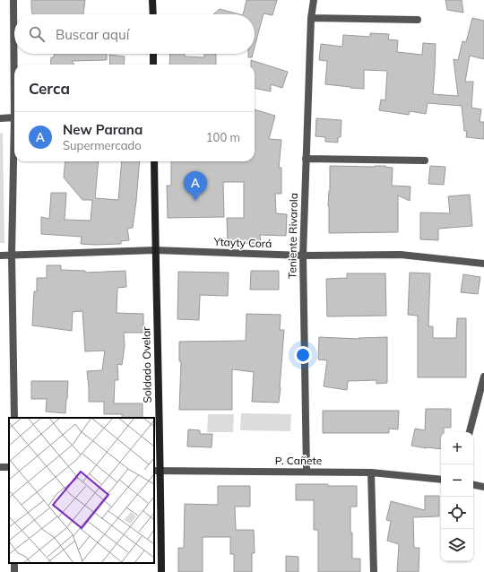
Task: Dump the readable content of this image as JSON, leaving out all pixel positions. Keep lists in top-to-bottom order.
{
  "streets": {
    "main road": ["Soldado Ovelar"],
    "street": ["Teniente Rivarola", "Ytayty Corá", "P. Cañete"]
  },
  "crossings": [
    ["Teniente Rivarola", "Ytayty Corá"],
    ["Teniente Rivarola", "P. Cañete"],
    ["Ytayty Corá", "Soldado Ovelar"],
    ["Soldado Ovelar", "P. Cañete"]
  ],
  "page": {
    "search": "Buscar aquí",
    "heading": "Cerca",
    "list": [
      {
        "mark": "A",
        "name": "New Parana",
        "note": "Supermercado",
        "value": "100 m"
      }
    ],
    "pins": "A",
    "map_buttons": ["+", "−"]
  }
}
